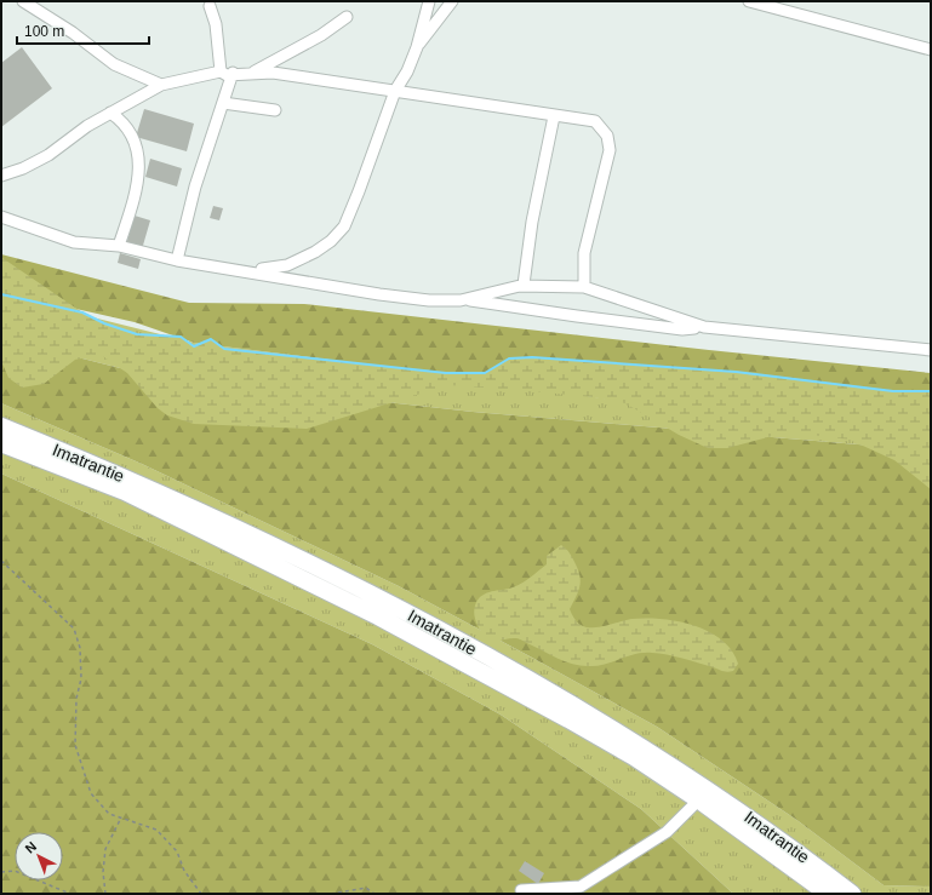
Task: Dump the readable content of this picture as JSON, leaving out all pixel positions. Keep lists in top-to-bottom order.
{
  "streets": {
    "highway": ["Imatrantie"]
  },
  "scale_bar": "100 m",
  "north": "top left"
}
